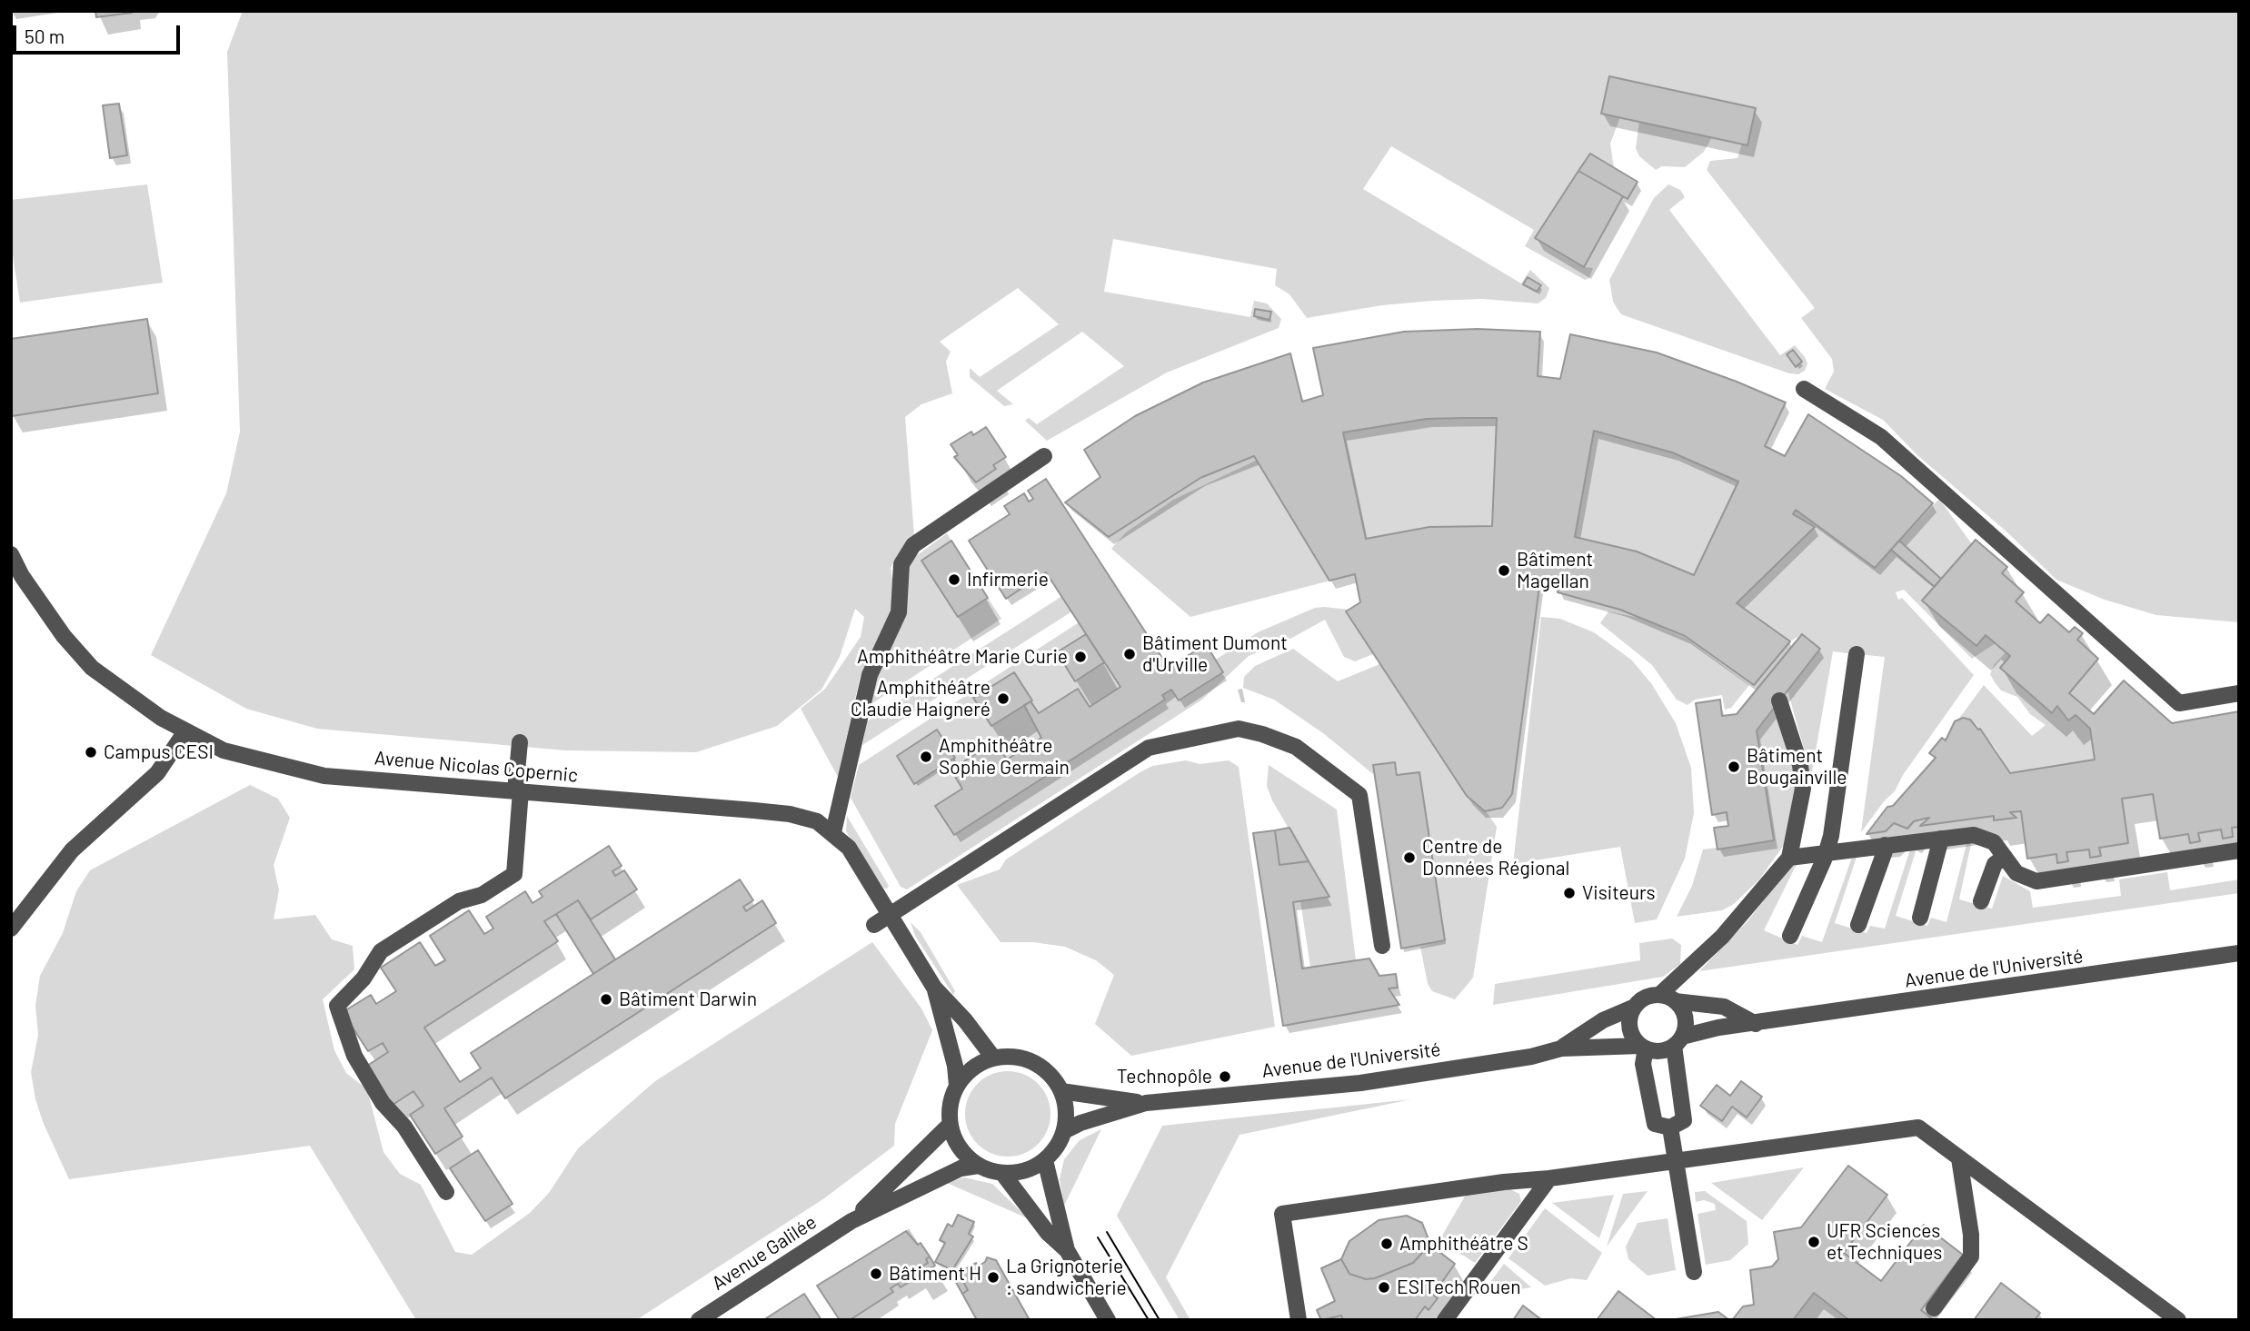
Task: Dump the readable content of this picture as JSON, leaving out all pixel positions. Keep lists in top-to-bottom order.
{
  "streets": {
    "street": ["Avenue Nicolas Copernic", "Avenue de l'Université", "Avenue Galilée"]
  },
  "crossings": [
    ["Avenue Nicolas Copernic", "Avenue de l'Université"],
    ["Avenue Nicolas Copernic", "Avenue Galilée"],
    ["Avenue de l'Université", "Avenue Galilée"]
  ],
  "places": [
    "Bâtiment Magellan",
    "Infirmerie",
    "Bâtiment Dumont d'Urville",
    "Amphithéâtre Marie Curie",
    "Amphithéâtre Claudie Haigneré",
    "Campus CESI",
    "Amphithéâtre Sophie Germain",
    "Bâtiment Bougainville",
    "Centre de Données Régional",
    "Visiteurs",
    "Bâtiment Darwin",
    "Technopôle",
    "UFR Sciences et Techniques",
    "Amphithéâtre S",
    "Bâtiment H",
    "La Grignoterie : sandwicherie",
    "ESITech Rouen"
  ],
  "scale_bar": "50 m"
}
